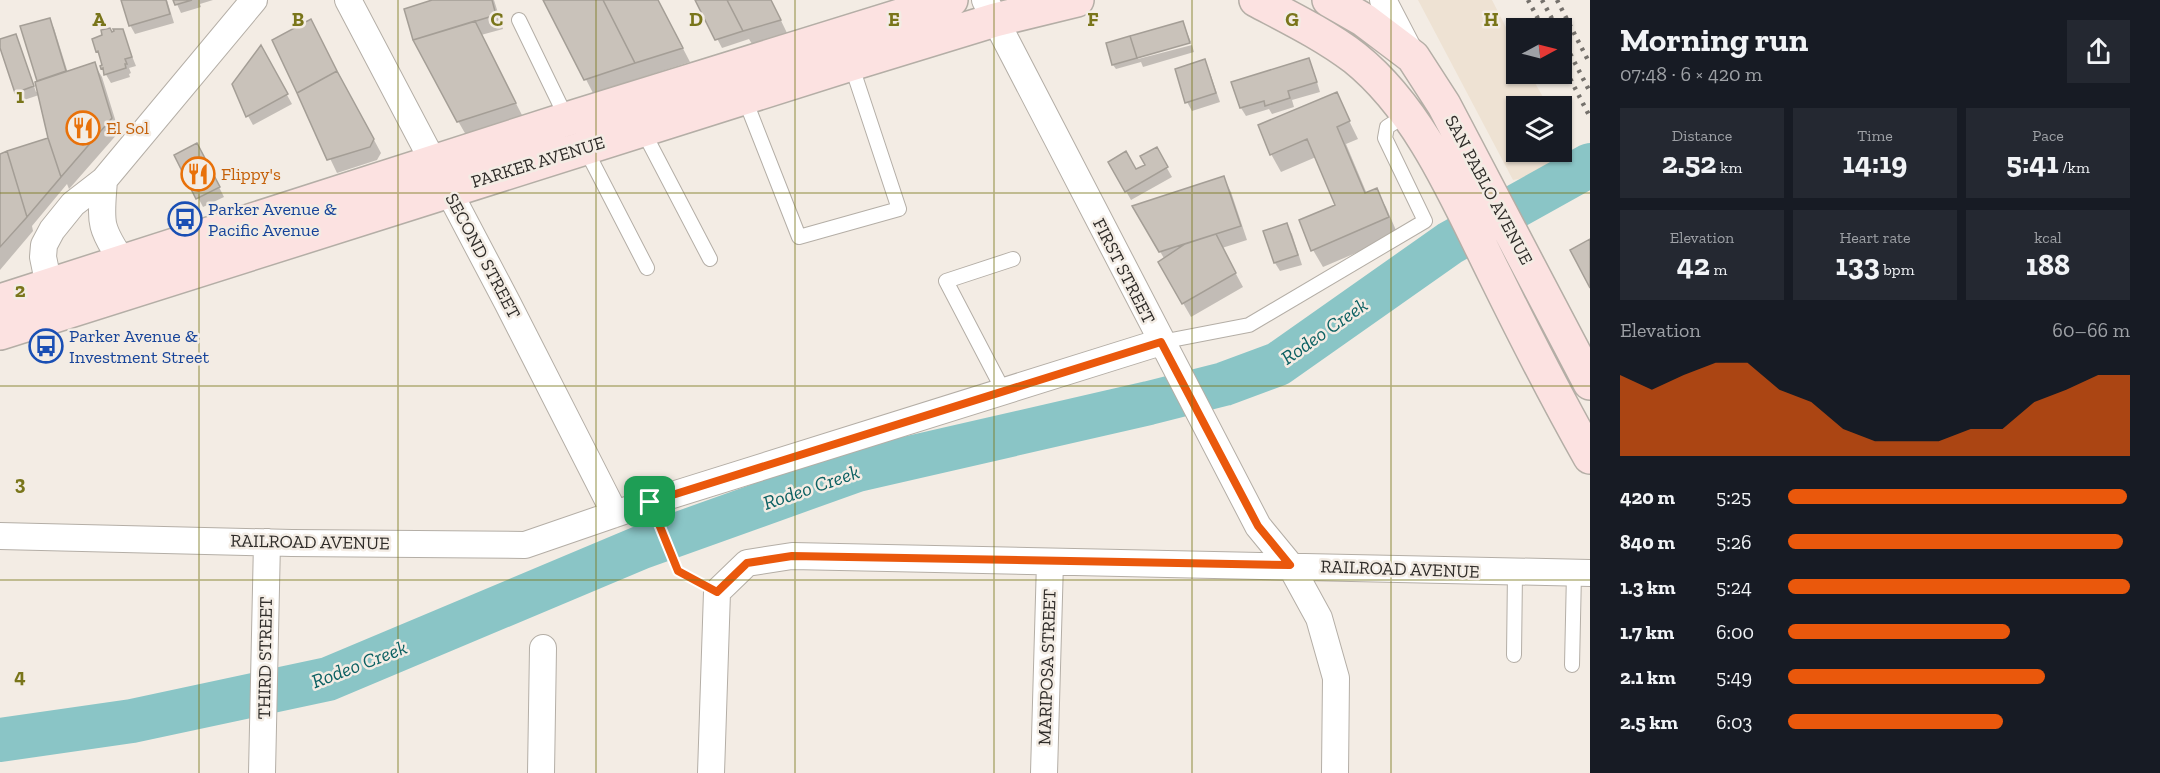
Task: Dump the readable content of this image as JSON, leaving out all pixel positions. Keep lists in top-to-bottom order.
{
  "streets": {
    "main road": ["PARKER AVENUE", "SAN PABLO AVENUE"],
    "street": [
      "SECOND STREET",
      "FIRST STREET",
      "RAILROAD AVENUE",
      "THIRD STREET",
      "MARIPOSA STREET"
    ]
  },
  "crossings": [
    ["PARKER AVENUE", "SECOND STREET"],
    ["PARKER AVENUE", "FIRST STREET"],
    ["SECOND STREET", "RAILROAD AVENUE"],
    ["FIRST STREET", "RAILROAD AVENUE"],
    ["RAILROAD AVENUE", "THIRD STREET"],
    ["RAILROAD AVENUE", "MARIPOSA STREET"]
  ],
  "water": ["Rodeo Creek"],
  "places": {
    "restaurant": ["El Sol", "Flippy's"],
    "bus stop": ["Parker Avenue & Pacific Avenue", "Parker Avenue & Investment Street"]
  },
  "north": "right",
  "page": {
    "heading": ["Morning run", "07:48 · 6 × 420 m"],
    "stats": [
      ["Distance", "2.52 km"],
      ["Time", "14:19"],
      ["Pace", "5:41 /km"],
      ["Elevation", "42 m"],
      ["Heart rate", "133 bpm"],
      ["kcal", "188"]
    ],
    "chart": ["Elevation", "60–66 m"],
    "list": [
      {
        "name": "420 m",
        "note": "5:25"
      },
      {
        "name": "840 m",
        "note": "5:26"
      },
      {
        "name": "1.3 km",
        "note": "5:24"
      },
      {
        "name": "1.7 km",
        "note": "6:00"
      },
      {
        "name": "2.1 km",
        "note": "5:49"
      },
      {
        "name": "2.5 km",
        "note": "6:03"
      }
    ]
  },
  "grid": {
    "columns": [
      "A",
      "B",
      "C",
      "D",
      "E",
      "F",
      "G",
      "H"
    ],
    "rows": [
      "1",
      "2",
      "3",
      "4"
    ]
  }
}
